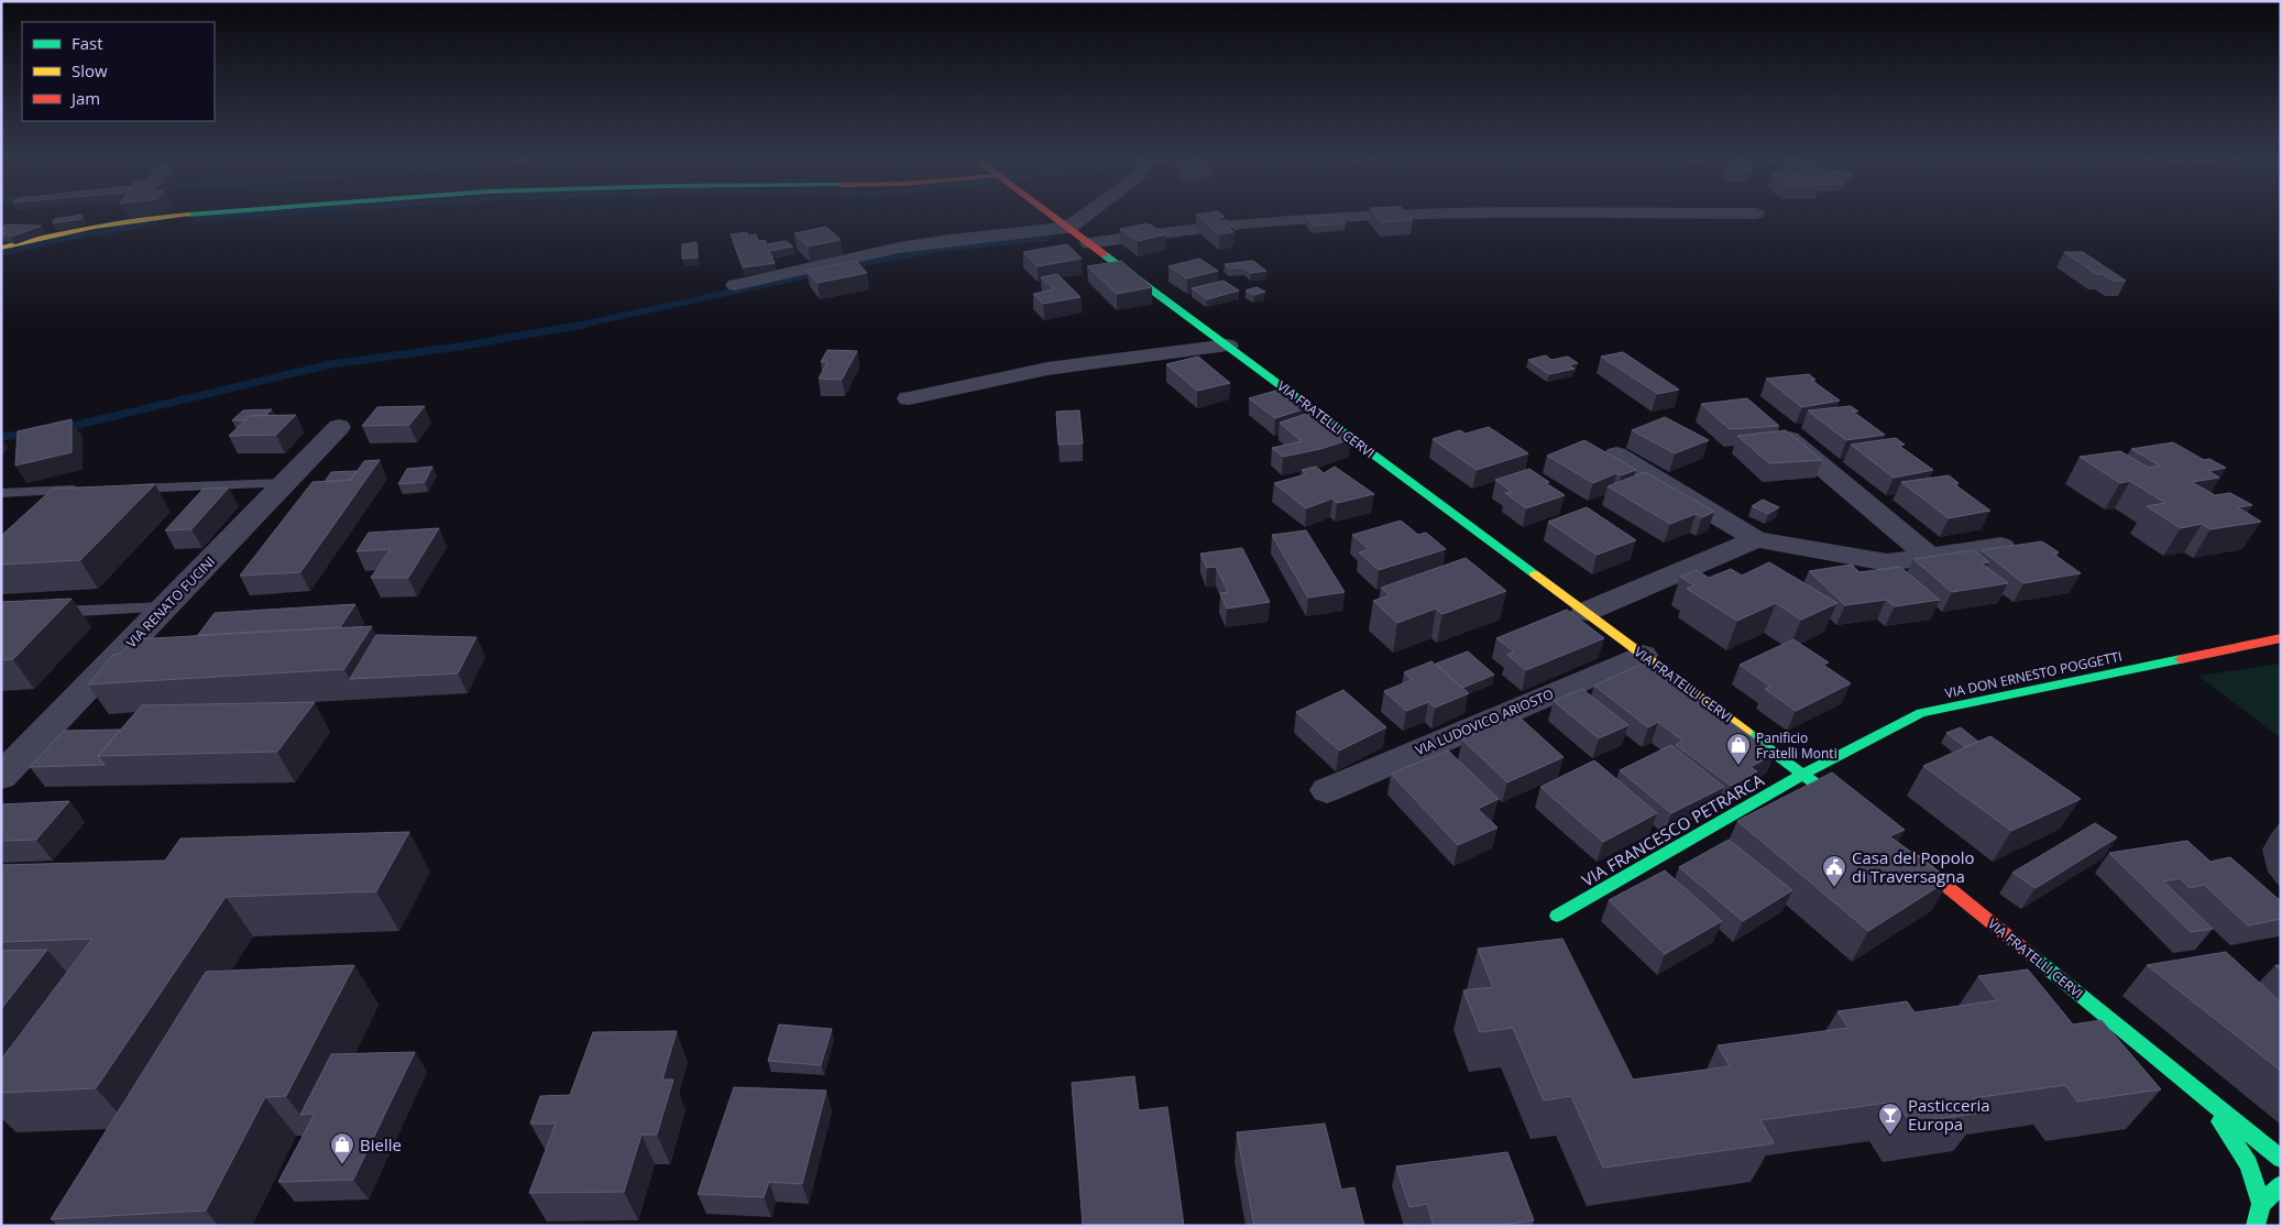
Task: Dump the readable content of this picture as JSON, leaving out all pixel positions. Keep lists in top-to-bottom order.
{
  "streets": {
    "street": [
      "VIA FRATELLI CERVI",
      "VIA RENATO FUCINI",
      "VIA DON ERNESTO POGGETTI",
      "VIA LUDOVICO ARIOSTO",
      "VIA FRANCESCO PETRARCA"
    ]
  },
  "crossings": [
    ["VIA FRATELLI CERVI", "VIA DON ERNESTO POGGETTI"],
    ["VIA FRATELLI CERVI", "VIA LUDOVICO ARIOSTO"],
    ["VIA FRATELLI CERVI", "VIA FRANCESCO PETRARCA"],
    ["VIA DON ERNESTO POGGETTI", "VIA FRANCESCO PETRARCA"]
  ],
  "places": {
    "shop": ["Panificio Fratelli Monti", "Bielle"],
    "public building": ["Casa del Popolo di Traversagna"],
    "bar": ["Pasticceria Europa"]
  },
  "legend": ["Fast", "Slow", "Jam"]
}
